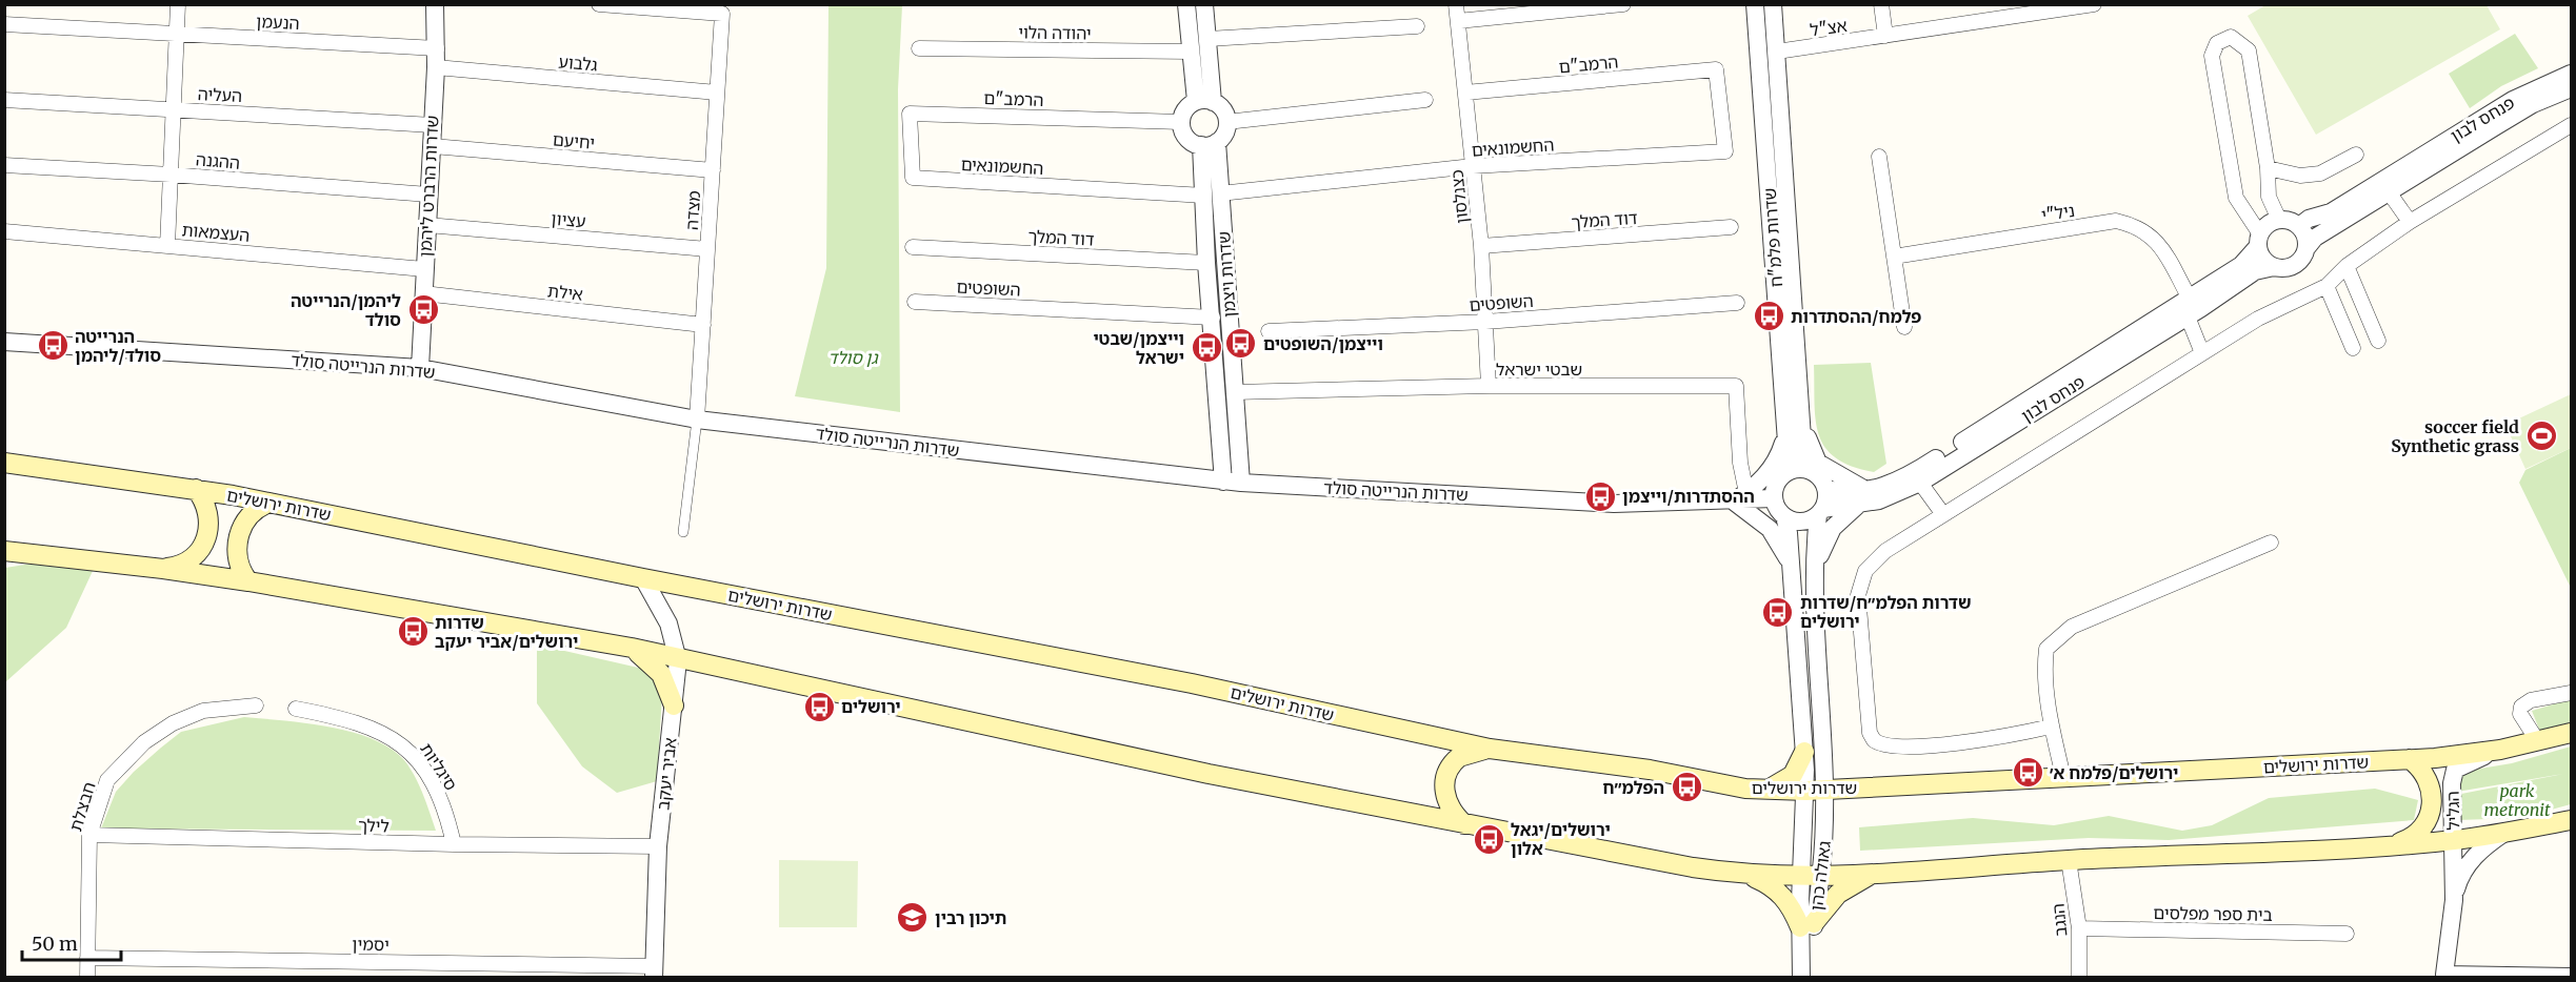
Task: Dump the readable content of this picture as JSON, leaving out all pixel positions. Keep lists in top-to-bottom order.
{
  "streets": {
    "main road": ["שדרות ירושלים"],
    "street": [
      "הנעמן",
      "אצ\"ל",
      "יהודה הלוי",
      "גלבוע",
      "הרמב\"ם",
      "העליה",
      "פנחס לבון",
      "יחיעם",
      "החשמונאים",
      "ההגנה",
      "שדרות הרברט ליהמן",
      "כצנלסון",
      "מצדה",
      "ניל\"י",
      "עציון",
      "דוד המלך",
      "העצמאות",
      "שדרות פלמ\"ח",
      "שדרות ויצמן",
      "השופטים",
      "אילת",
      "שדרות הנרייטה סולד",
      "שבטי ישראל",
      "סיגליות",
      "אביר יעקב",
      "חבצלת",
      "הגליל",
      "לילך",
      "גאולה כהן",
      "בית ספר מפלסים",
      "הנגב",
      "יסמין"
    ]
  },
  "crossings": [
    ["הנעמן", "שדרות הרברט ליהמן"],
    ["אצ\"ל", "שדרות פלמ\"ח"],
    ["גלבוע", "שדרות הרברט ליהמן"],
    ["גלבוע", "מצדה"],
    ["הרמב\"ם", "החשמונאים"],
    ["הרמב\"ם", "כצנלסון"],
    ["הרמב\"ם", "שדרות ויצמן"],
    ["העליה", "שדרות הרברט ליהמן"],
    ["פנחס לבון", "ניל\"י"],
    ["פנחס לבון", "שדרות פלמ\"ח"],
    ["פנחס לבון", "שדרות הנרייטה סולד"],
    ["יחיעם", "שדרות הרברט ליהמן"],
    ["יחיעם", "מצדה"],
    ["החשמונאים", "כצנלסון"],
    ["החשמונאים", "שדרות ויצמן"],
    ["ההגנה", "שדרות הרברט ליהמן"],
    ["שדרות הרברט ליהמן", "עציון"],
    ["שדרות הרברט ליהמן", "העצמאות"],
    ["שדרות הרברט ליהמן", "אילת"],
    ["שדרות הרברט ליהמן", "שדרות הנרייטה סולד"],
    ["כצנלסון", "דוד המלך"],
    ["כצנלסון", "השופטים"],
    ["כצנלסון", "שבטי ישראל"],
    ["מצדה", "עציון"],
    ["מצדה", "אילת"],
    ["מצדה", "שדרות הנרייטה סולד"],
    ["דוד המלך", "שדרות ויצמן"],
    ["שדרות פלמ\"ח", "שדרות הנרייטה סולד"],
    ["שדרות ויצמן", "השופטים"],
    ["שדרות ויצמן", "שדרות הנרייטה סולד"],
    ["שדרות ויצמן", "שבטי ישראל"],
    ["שדרות הנרייטה סולד", "שבטי ישראל"],
    ["שדרות ירושלים", "אביר יעקב"],
    ["שדרות ירושלים", "הגליל"],
    ["שדרות ירושלים", "גאולה כהן"],
    ["סיגליות", "לילך"],
    ["אביר יעקב", "לילך"],
    ["אביר יעקב", "יסמין"],
    ["חבצלת", "לילך"],
    ["חבצלת", "יסמין"],
    ["בית ספר מפלסים", "הנגב"]
  ],
  "parks": ["גן סולד", "park metronit"],
  "places": {
    "bus stop": [
      "ליהמן/הנרייטה סולד",
      "פלמח/ההסתדרות",
      "וייצמן/השופטים",
      "הנרייטה סולד/ליהמן",
      "וייצמן/שבטי ישראל",
      "ההסתדרות/וייצמן",
      "שדרות הפלמ״ח/שדרות ירושלים",
      "שדרות ירושלים/אביר יעקב",
      "ירושלים",
      "ירושלים/פלמח א׳",
      "הפלמ״ח",
      "ירושלים/יגאל אלון"
    ],
    "sports": ["soccer field Synthetic grass"],
    "school or university": ["תיכון רבין"]
  },
  "scale_bar": "50 m"
}
